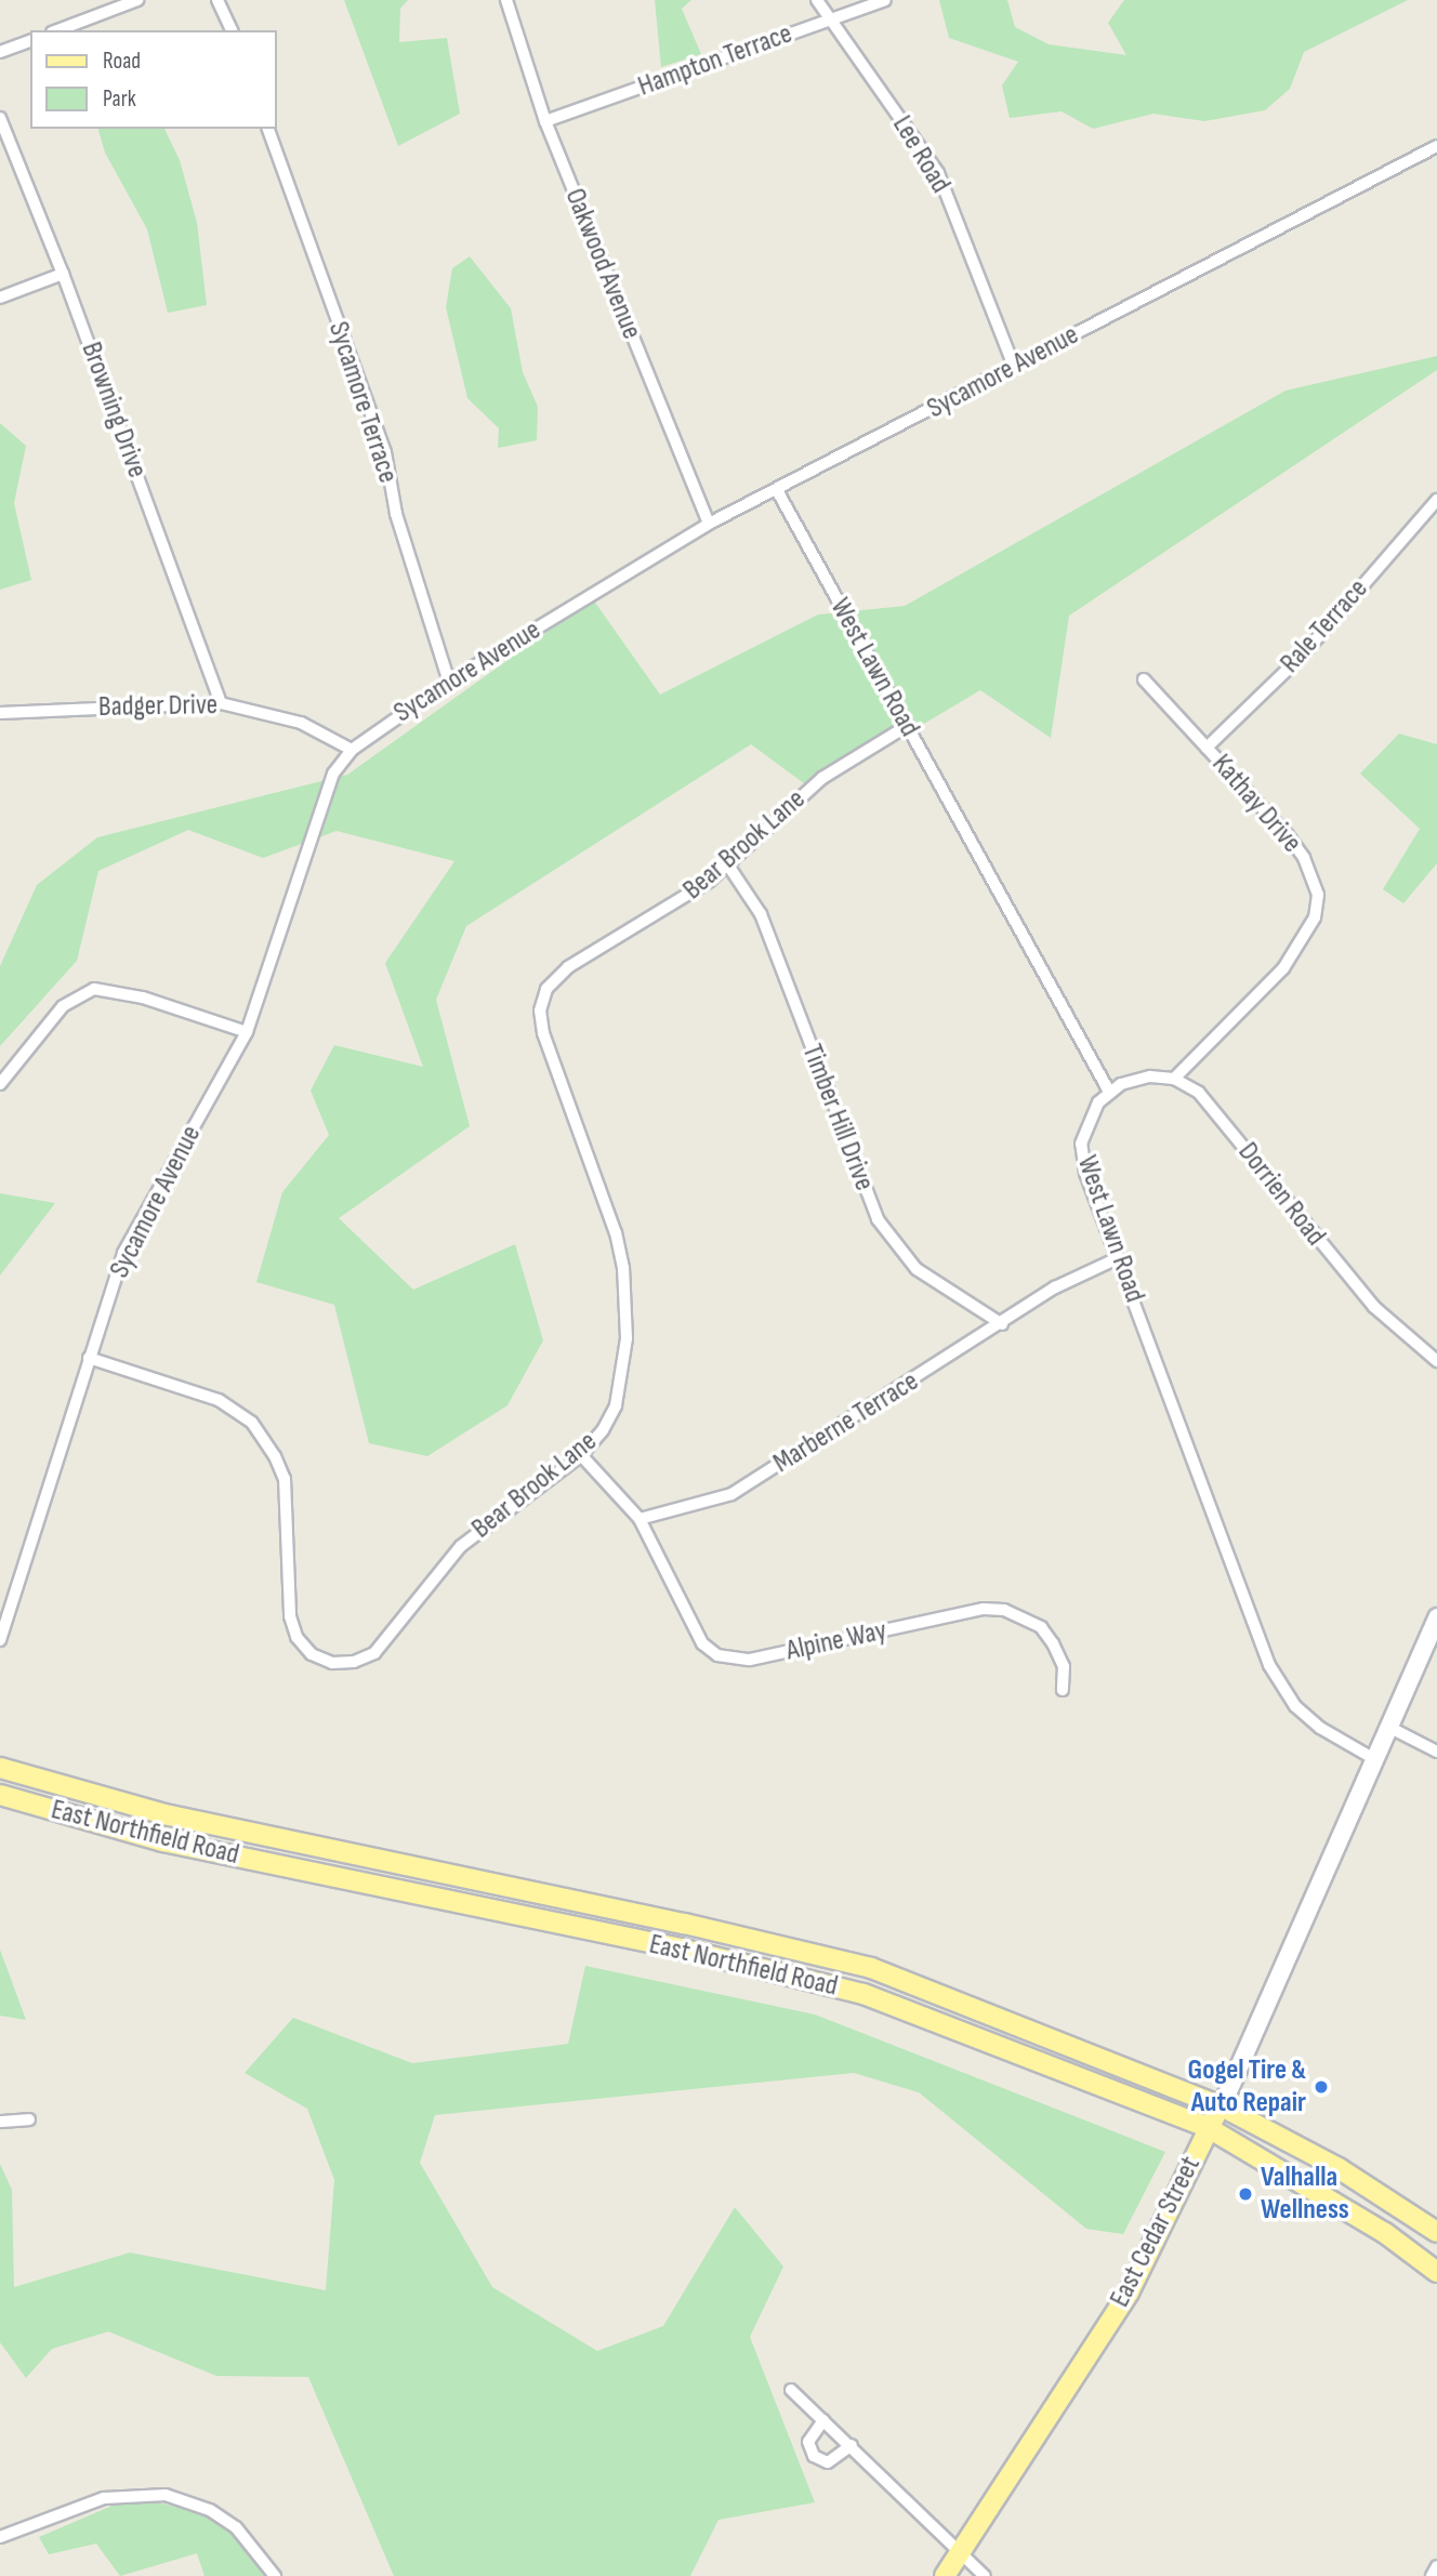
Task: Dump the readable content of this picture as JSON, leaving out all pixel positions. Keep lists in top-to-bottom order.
{
  "streets": {
    "main road": ["East Northfield Road", "East Cedar Street"],
    "street": [
      "Hampton Terrace",
      "Lee Road",
      "Oakwood Avenue",
      "Sycamore Avenue",
      "Sycamore Terrace",
      "Browning Drive",
      "Rale Terrace",
      "West Lawn Road",
      "Badger Drive",
      "Kathay Drive",
      "Bear Brook Lane",
      "Timber Hill Drive",
      "Dorrien Road",
      "Marberne Terrace",
      "Alpine Way"
    ]
  },
  "crossings": [
    ["Hampton Terrace", "Lee Road"],
    ["Hampton Terrace", "Oakwood Avenue"],
    ["Lee Road", "Sycamore Avenue"],
    ["Oakwood Avenue", "Sycamore Avenue"],
    ["Sycamore Avenue", "Sycamore Terrace"],
    ["Sycamore Avenue", "West Lawn Road"],
    ["Sycamore Avenue", "Badger Drive"],
    ["Sycamore Avenue", "Bear Brook Lane"],
    ["Browning Drive", "Badger Drive"],
    ["Rale Terrace", "Kathay Drive"],
    ["West Lawn Road", "Bear Brook Lane"],
    ["West Lawn Road", "Marberne Terrace"],
    ["West Lawn Road", "East Cedar Street"],
    ["Kathay Drive", "Dorrien Road"],
    ["Bear Brook Lane", "Timber Hill Drive"],
    ["Timber Hill Drive", "Marberne Terrace"],
    ["Marberne Terrace", "Alpine Way"],
    ["East Northfield Road", "East Cedar Street"]
  ],
  "places": ["Gogel Tire & Auto Repair", "Valhalla Wellness"],
  "legend": ["Road", "Park"]
}
